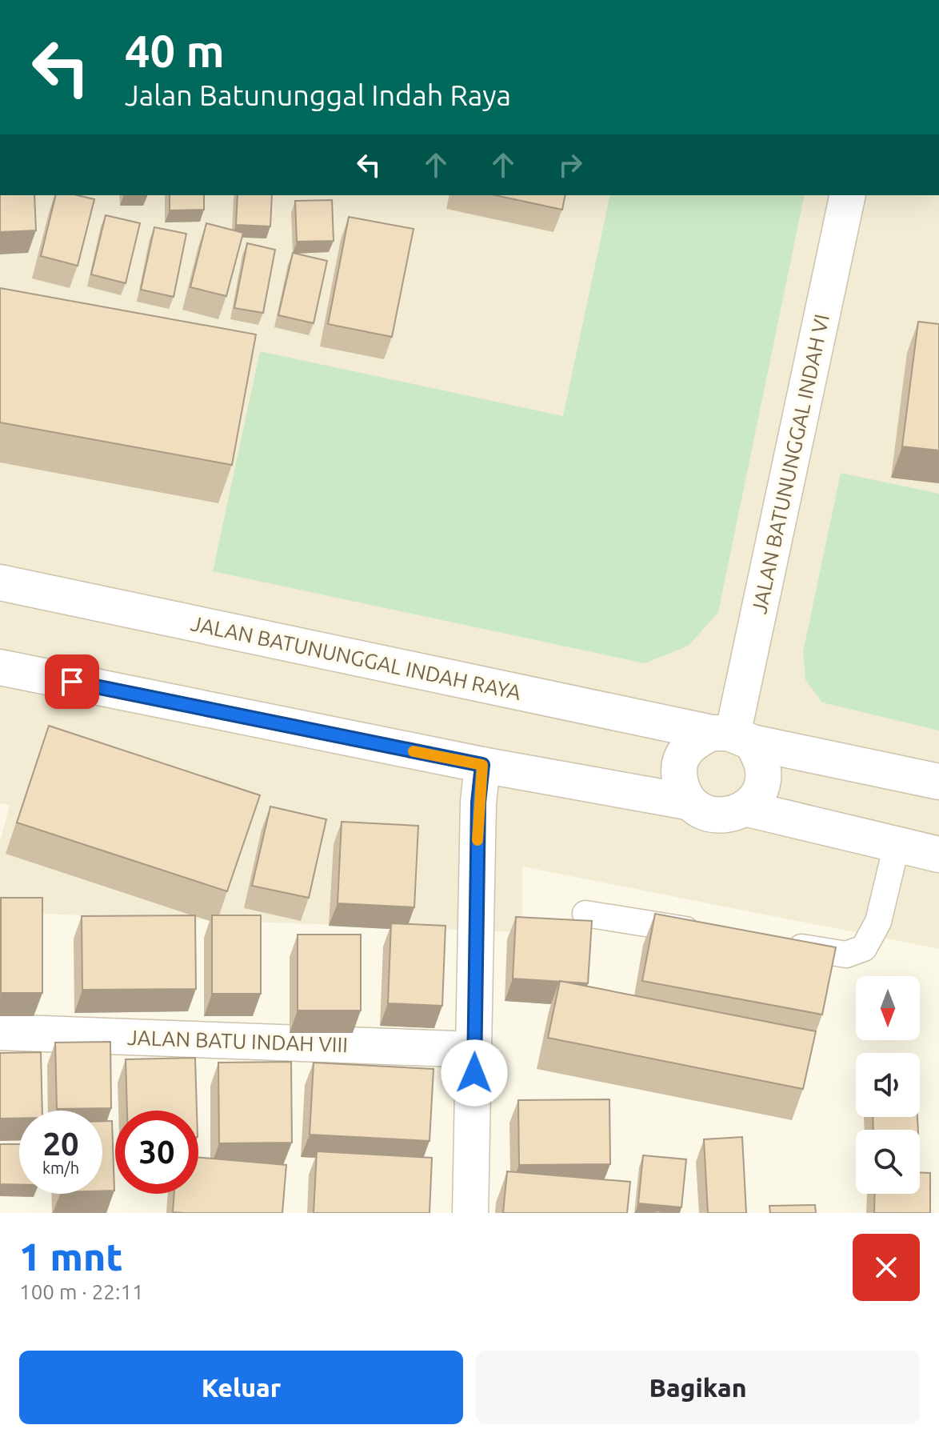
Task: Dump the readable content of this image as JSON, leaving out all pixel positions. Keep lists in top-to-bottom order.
{
  "streets": {
    "street": ["JALAN BATUNUNGGAL INDAH VI", "JALAN BATUNUNGGAL INDAH RAYA", "JALAN BATU INDAH VIII"]
  },
  "crossings": [
    ["JALAN BATUNUNGGAL INDAH VI", "JALAN BATUNUNGGAL INDAH RAYA"]
  ],
  "north": "bottom",
  "page": {
    "turn": ["40 m", "Jalan Batununggal Indah Raya"],
    "speed": "20 km/h",
    "limit": "30",
    "heading": ["1 mnt", "100 m · 22:11"],
    "buttons": ["Keluar", "Bagikan"]
  }
}
